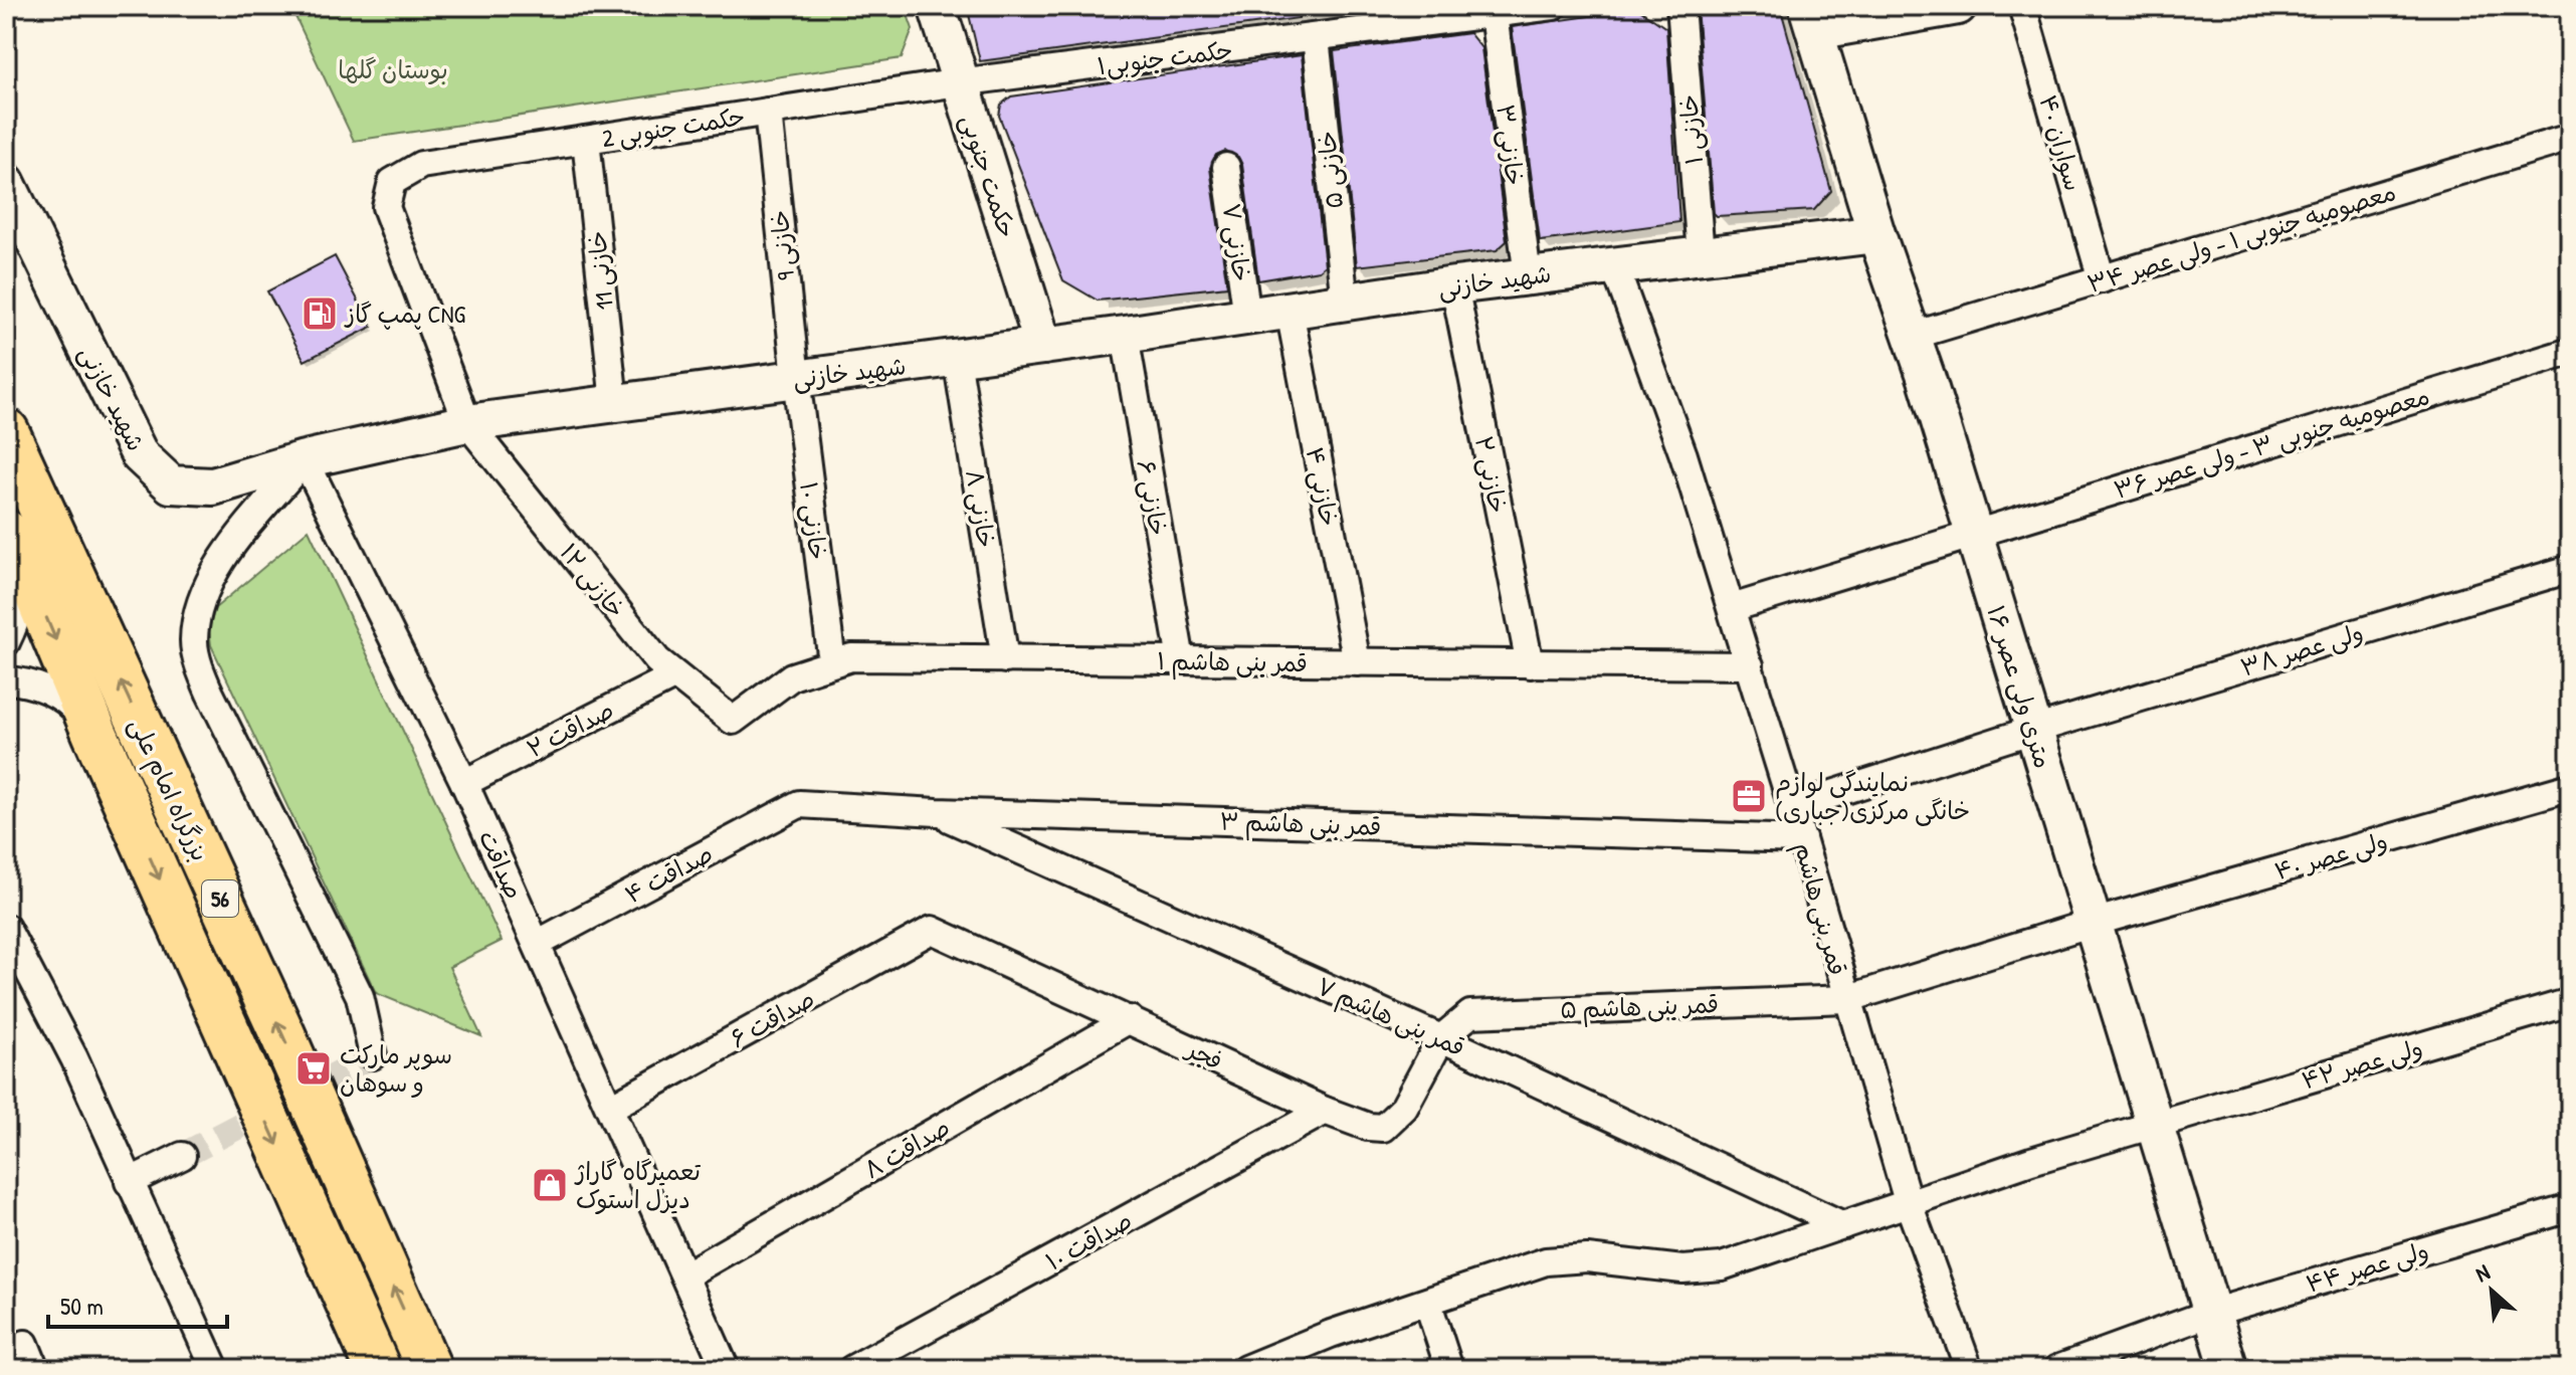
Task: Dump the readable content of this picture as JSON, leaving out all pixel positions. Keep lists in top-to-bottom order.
{
  "streets": {
    "highway": ["بزرگراه امام علی", "56"],
    "street": [
      "حکمت جنوبی۱",
      "حکمت جنوبی 2",
      "خازنی ۱",
      "سواران ۴۰",
      "خازنی ۳",
      "خازنی ۵",
      "حکمت جنوبی",
      "معصومیه جنوبی ۱ - ولی عصر ۳۴",
      "خازنی ۷",
      "خازنی 9",
      "خازنی 11",
      "شهید خازنی",
      "معصومیه جنوبی ۳ - ولی عصر ۳۶",
      "خازنی ۲",
      "خازنی ۴",
      "خازنی ۶",
      "خازنی ۸",
      "خازنی ۱۰",
      "خازنی ۱۲",
      "ولی عصر ۳۸",
      "قمر بنی هاشم ۱",
      "۱۶ متری ولی عصر",
      "صداقت ۲",
      "قمر بنی هاشم ۳",
      "ولی عصر ۴۰",
      "صداقت",
      "صداقت ۴",
      "قمر بنی هاشم",
      "قمر بنی هاشم ۵",
      "قمر بنی هاشم ۷",
      "صداقت ۶",
      "فجر",
      "ولی عصر ۴۲",
      "صداقت ۸",
      "صداقت ۱۰",
      "ولی عصر ۴۴"
    ]
  },
  "crossings": [
    ["حکمت جنوبی۱", "حکمت جنوبی 2"],
    ["حکمت جنوبی۱", "خازنی ۳"],
    ["حکمت جنوبی۱", "خازنی ۵"],
    ["حکمت جنوبی۱", "حکمت جنوبی"],
    ["حکمت جنوبی 2", "حکمت جنوبی"],
    ["حکمت جنوبی 2", "خازنی 9"],
    ["حکمت جنوبی 2", "خازنی 11"],
    ["حکمت جنوبی 2", "خازنی ۱۲"],
    ["خازنی ۱", "شهید خازنی"],
    ["سواران ۴۰", "معصومیه جنوبی ۱ - ولی عصر ۳۴"],
    ["خازنی ۳", "شهید خازنی"],
    ["خازنی ۵", "شهید خازنی"],
    ["حکمت جنوبی", "شهید خازنی"],
    ["معصومیه جنوبی ۱ - ولی عصر ۳۴", "۱۶ متری ولی عصر"],
    ["خازنی ۷", "شهید خازنی"],
    ["خازنی 9", "شهید خازنی"],
    ["خازنی 9", "خازنی ۱۰"],
    ["خازنی 11", "شهید خازنی"],
    ["شهید خازنی", "خازنی ۲"],
    ["شهید خازنی", "خازنی ۴"],
    ["شهید خازنی", "خازنی ۶"],
    ["شهید خازنی", "خازنی ۸"],
    ["شهید خازنی", "خازنی ۱۰"],
    ["شهید خازنی", "خازنی ۱۲"],
    ["شهید خازنی", "۱۶ متری ولی عصر"],
    ["شهید خازنی", "صداقت"],
    ["شهید خازنی", "قمر بنی هاشم"],
    ["معصومیه جنوبی ۳ - ولی عصر ۳۶", "۱۶ متری ولی عصر"],
    ["معصومیه جنوبی ۳ - ولی عصر ۳۶", "قمر بنی هاشم"],
    ["خازنی ۲", "قمر بنی هاشم ۱"],
    ["خازنی ۴", "قمر بنی هاشم ۱"],
    ["خازنی ۶", "قمر بنی هاشم ۱"],
    ["خازنی ۸", "قمر بنی هاشم ۱"],
    ["خازنی ۱۰", "قمر بنی هاشم ۱"],
    ["خازنی ۱۲", "قمر بنی هاشم ۱"],
    ["خازنی ۱۲", "صداقت ۲"],
    ["ولی عصر ۳۸", "۱۶ متری ولی عصر"],
    ["ولی عصر ۳۸", "قمر بنی هاشم"],
    ["قمر بنی هاشم ۱", "قمر بنی هاشم"],
    ["۱۶ متری ولی عصر", "ولی عصر ۴۰"],
    ["۱۶ متری ولی عصر", "ولی عصر ۴۲"],
    ["۱۶ متری ولی عصر", "ولی عصر ۴۴"],
    ["صداقت ۲", "صداقت"],
    ["قمر بنی هاشم ۳", "صداقت ۴"],
    ["قمر بنی هاشم ۳", "قمر بنی هاشم"],
    ["قمر بنی هاشم ۳", "قمر بنی هاشم ۷"],
    ["ولی عصر ۴۰", "قمر بنی هاشم"],
    ["ولی عصر ۴۰", "قمر بنی هاشم ۵"],
    ["صداقت", "صداقت ۴"],
    ["صداقت", "صداقت ۶"],
    ["صداقت", "صداقت ۸"],
    ["قمر بنی هاشم", "قمر بنی هاشم ۵"],
    ["قمر بنی هاشم", "ولی عصر ۴۲"],
    ["قمر بنی هاشم ۵", "قمر بنی هاشم ۷"],
    ["قمر بنی هاشم ۵", "فجر"],
    ["قمر بنی هاشم ۷", "فجر"],
    ["قمر بنی هاشم ۷", "ولی عصر ۴۲"],
    ["صداقت ۶", "فجر"],
    ["فجر", "صداقت ۸"],
    ["فجر", "صداقت ۱۰"]
  ],
  "parks": ["بوستان گلها"],
  "places": {
    "fuel station": ["پمپ گاز CNG"],
    "office": ["نمایندگی لوازم خانگی مرکزی(جباری)"],
    "supermarket": ["سوپر مارکت و سوهان"],
    "shop": ["تعمیرگاه گاراژ دیزل استوک"]
  },
  "scale_bar": "50 m",
  "north": "top left"
}
